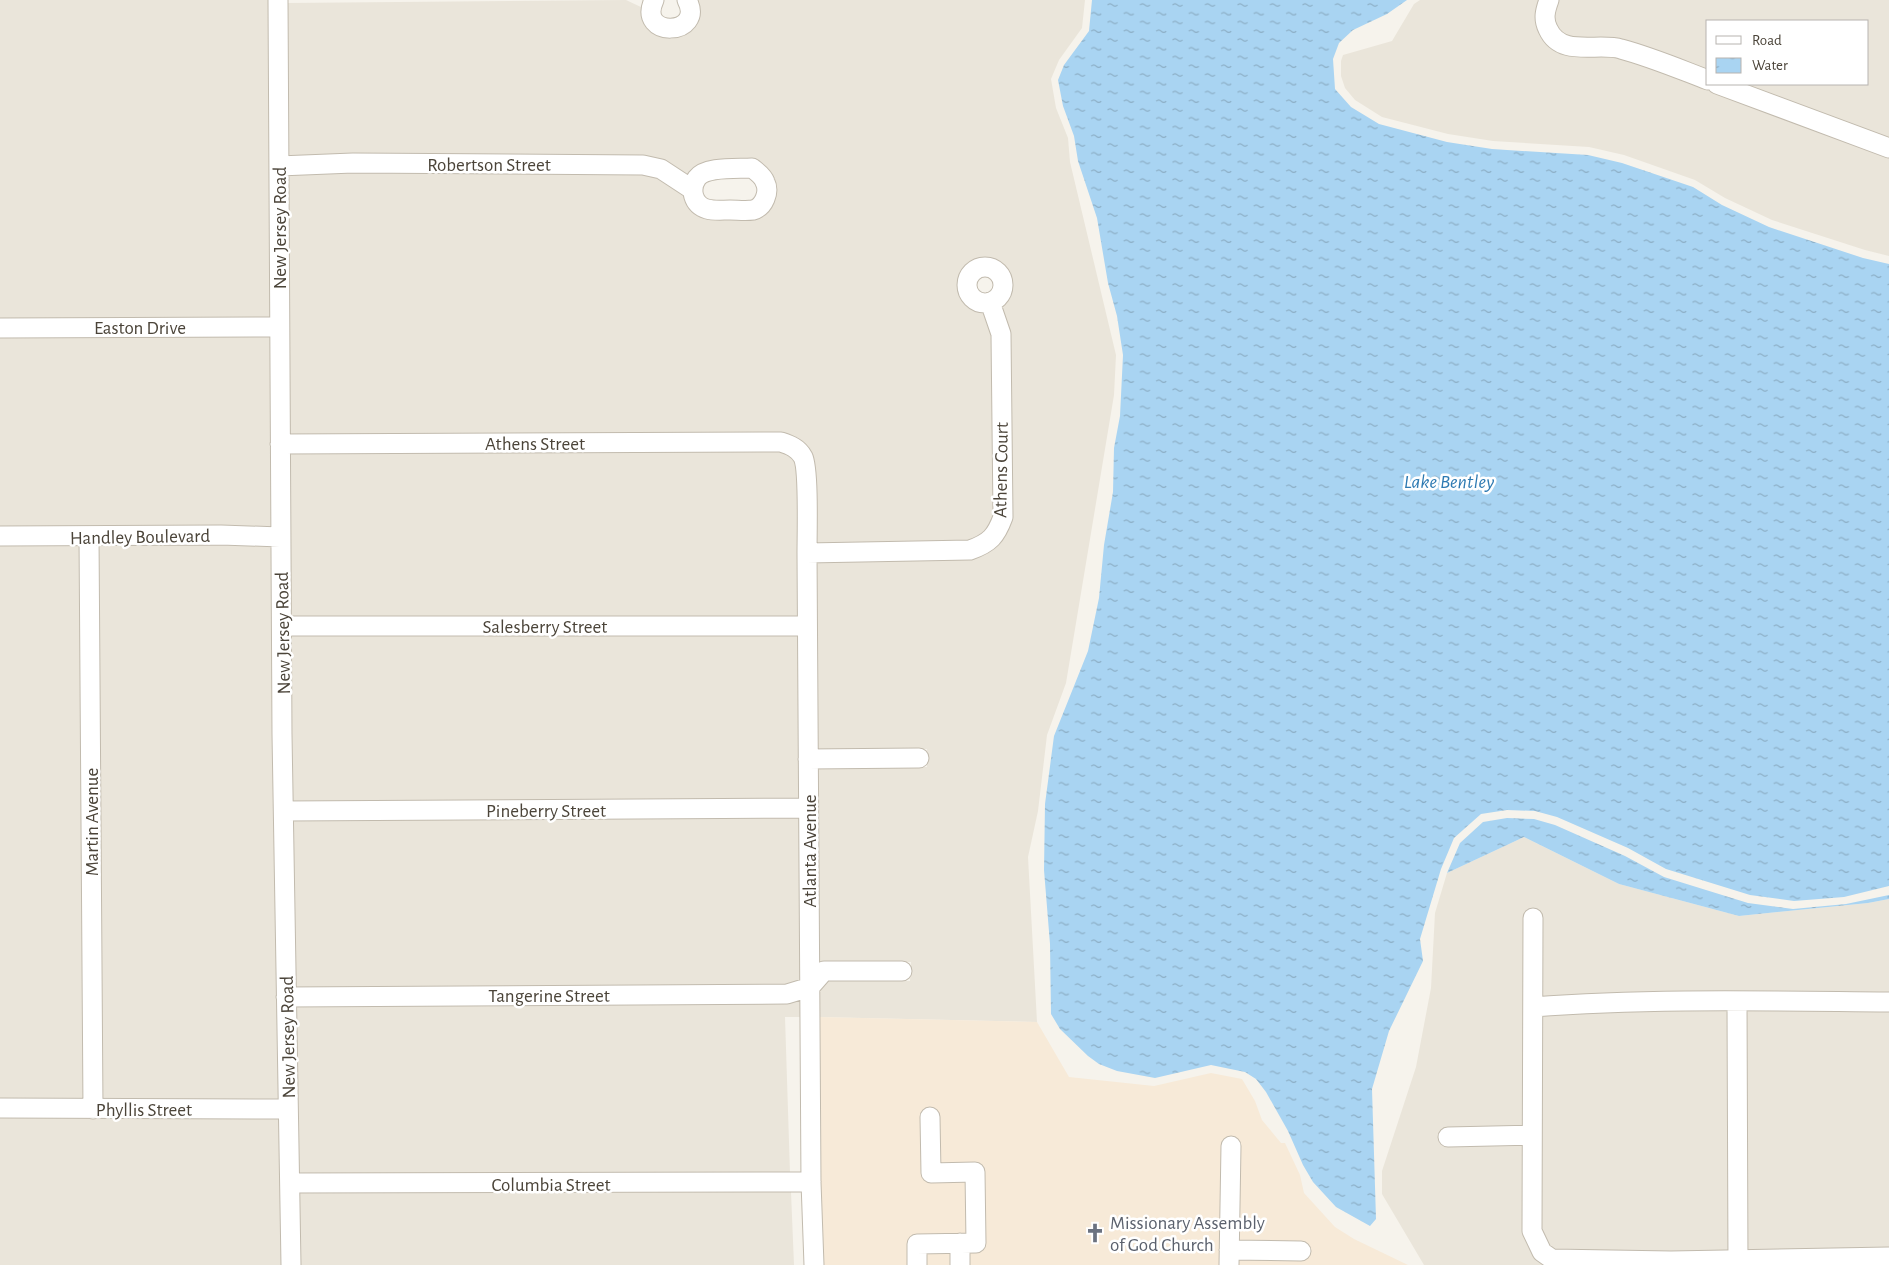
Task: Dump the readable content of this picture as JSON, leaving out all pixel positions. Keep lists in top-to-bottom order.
{
  "streets": {
    "street": [
      "Robertson Street",
      "New Jersey Road",
      "Easton Drive",
      "Athens Street",
      "Athens Court",
      "Handley Boulevard",
      "Salesberry Street",
      "Pineberry Street",
      "Martin Avenue",
      "Atlanta Avenue",
      "Tangerine Street",
      "Phyllis Street",
      "Columbia Street"
    ]
  },
  "crossings": [
    ["Robertson Street", "New Jersey Road"],
    ["New Jersey Road", "Easton Drive"],
    ["New Jersey Road", "Athens Street"],
    ["New Jersey Road", "Handley Boulevard"],
    ["New Jersey Road", "Salesberry Street"],
    ["New Jersey Road", "Pineberry Street"],
    ["New Jersey Road", "Tangerine Street"],
    ["New Jersey Road", "Phyllis Street"],
    ["New Jersey Road", "Columbia Street"],
    ["Athens Street", "Atlanta Avenue"],
    ["Athens Court", "Atlanta Avenue"],
    ["Handley Boulevard", "Martin Avenue"],
    ["Salesberry Street", "Atlanta Avenue"],
    ["Pineberry Street", "Atlanta Avenue"],
    ["Martin Avenue", "Phyllis Street"],
    ["Atlanta Avenue", "Tangerine Street"],
    ["Atlanta Avenue", "Columbia Street"]
  ],
  "water": ["Lake Bentley"],
  "places": {
    "church": ["Missionary Assembly of God Church"]
  },
  "legend": ["Road", "Water"]
}
